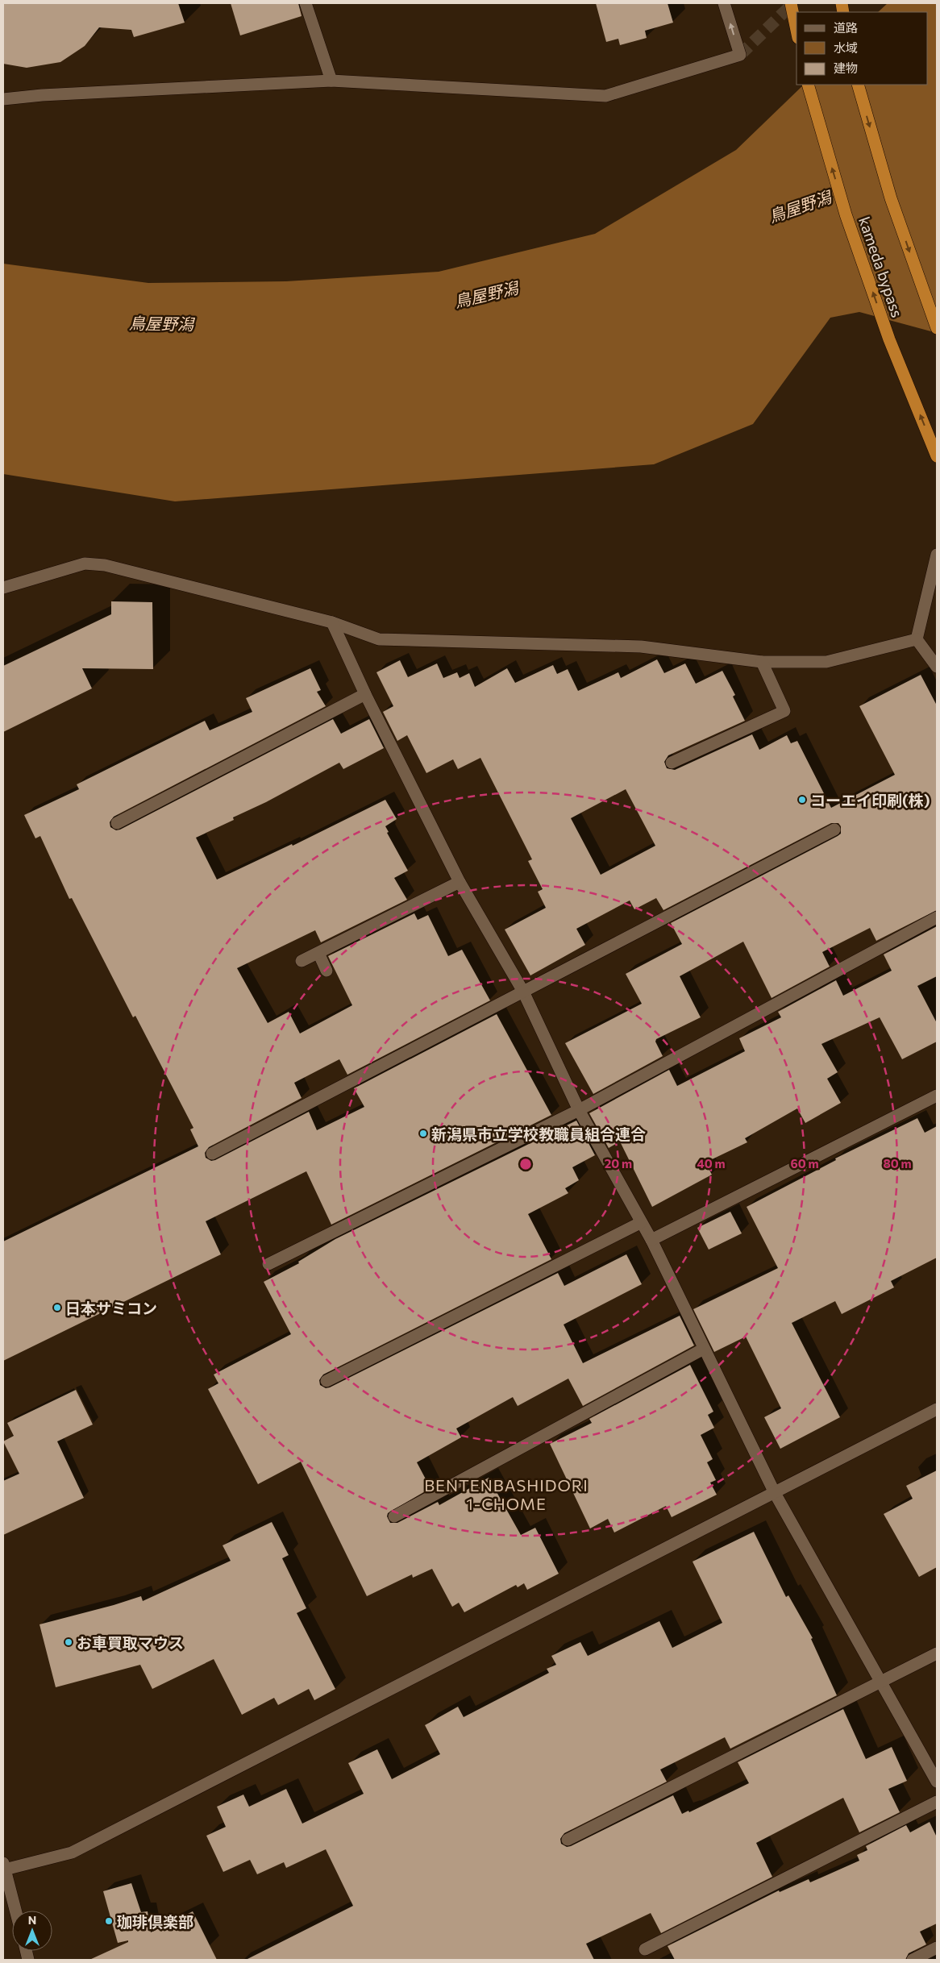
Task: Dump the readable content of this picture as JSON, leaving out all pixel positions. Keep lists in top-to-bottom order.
{
  "streets": {
    "highway": ["kameda bypass"]
  },
  "districts": ["BENTENBASHIDORI 1-CHOME"],
  "water": ["鳥屋野潟"],
  "places": [
    "コーエイ印刷(株)",
    "新潟県市立学校教職員組合連合",
    "日本サミコン",
    "お車買取マウス",
    "珈琲倶楽部"
  ],
  "legend": ["道路", "水域", "建物"],
  "north": "top",
  "rings": [
    "20 m",
    "40 m",
    "60 m",
    "80 m"
  ]
}
